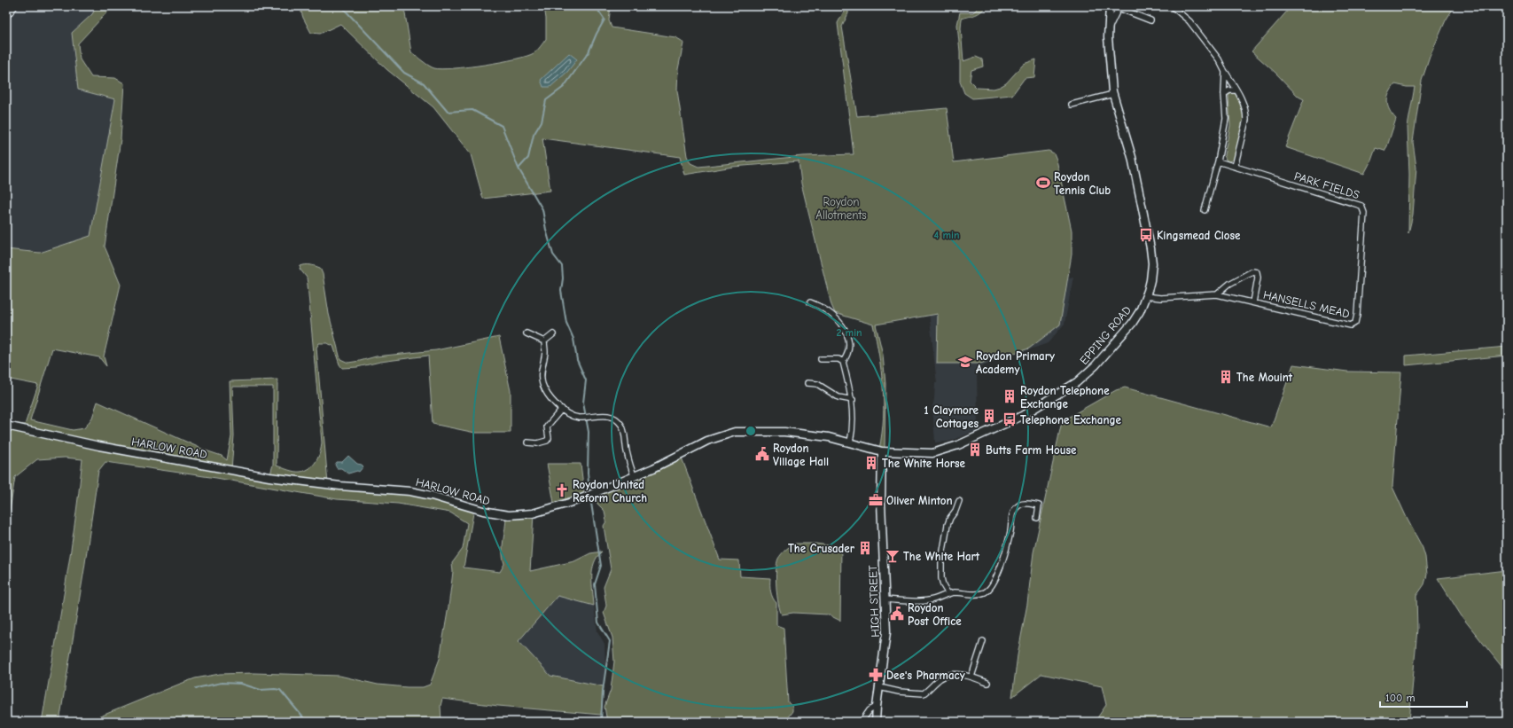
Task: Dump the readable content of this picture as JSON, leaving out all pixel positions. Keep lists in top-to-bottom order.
{
  "streets": {
    "street": [
      "PARK FIELDS",
      "HANSELLS MEAD",
      "EPPING ROAD",
      "HARLOW ROAD",
      "HIGH STREET"
    ]
  },
  "crossings": [
    ["PARK FIELDS", "HANSELLS MEAD"],
    ["HANSELLS MEAD", "EPPING ROAD"],
    ["EPPING ROAD", "HARLOW ROAD"],
    ["EPPING ROAD", "HIGH STREET"],
    ["HARLOW ROAD", "HIGH STREET"]
  ],
  "parks": ["Roydon Allotments"],
  "places": {
    "sports": ["Roydon Tennis Club"],
    "bus stop": ["Kingsmead Close", "Telephone Exchange"],
    "school or university": ["Roydon Primary Academy"],
    "building": [
      "The Mouint",
      "Roydon Telephone Exchange",
      "1 Claymore Cottages",
      "Butts Farm House",
      "The White Horse",
      "The Crusader"
    ],
    "public building": ["Roydon Village Hall", "Roydon Post Office"],
    "church": ["Roydon United Reform Church"],
    "office": ["Oliver Minton"],
    "bar": ["The White Hart"],
    "pharmacy": ["Dee's Pharmacy"]
  },
  "scale_bar": "100 m",
  "rings": ["4 min", "2 min"]
}
